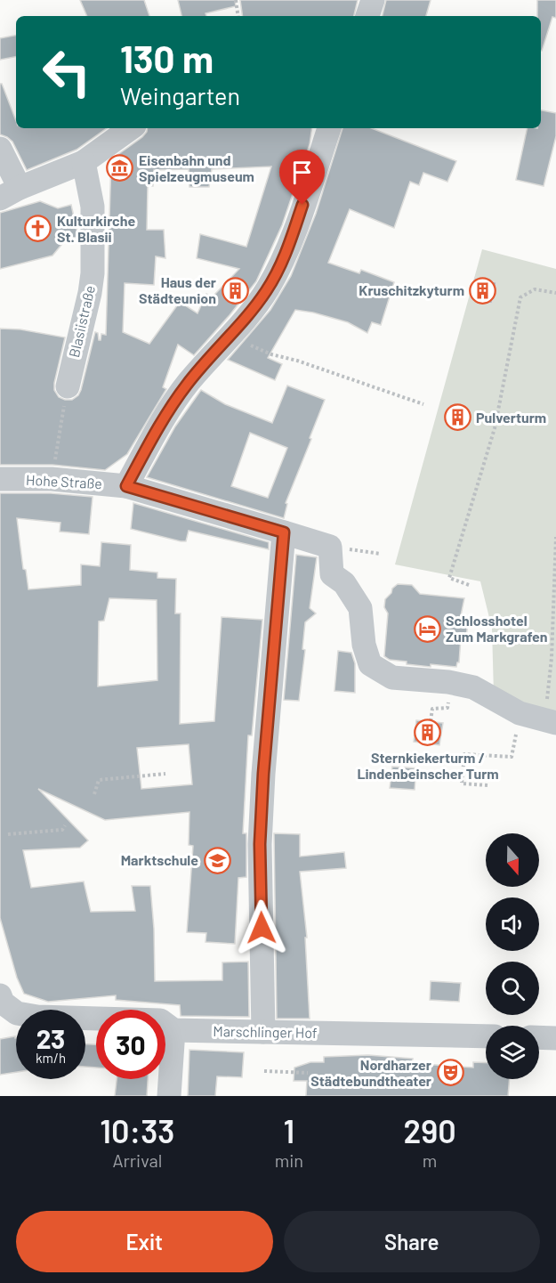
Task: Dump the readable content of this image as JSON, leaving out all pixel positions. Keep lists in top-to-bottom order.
{
  "streets": {
    "street": ["Blasiistraße", "Hohe Straße", "Marschlinger Hof"]
  },
  "places": {
    "museum": ["Eisenbahn und Spielzeugmuseum"],
    "church": ["Kulturkirche St. Blasii"],
    "building": [
      "Haus der Städteunion",
      "Kruschitzkyturm",
      "Pulverturm",
      "Sternkiekerturm / Lindenbeinscher Turm"
    ],
    "hotel": ["Schlosshotel Zum Markgrafen"],
    "school or university": ["Marktschule"],
    "theatre": ["Nordharzer Städtebundtheater"]
  },
  "north": "bottom",
  "page": {
    "turn": ["130 m", "Weingarten"],
    "speed": "23 km/h",
    "limit": "30",
    "eta": [
      "10:33",
      "Arrival",
      "1",
      "min",
      "290",
      "m"
    ],
    "buttons": ["Exit", "Share"]
  }
}
